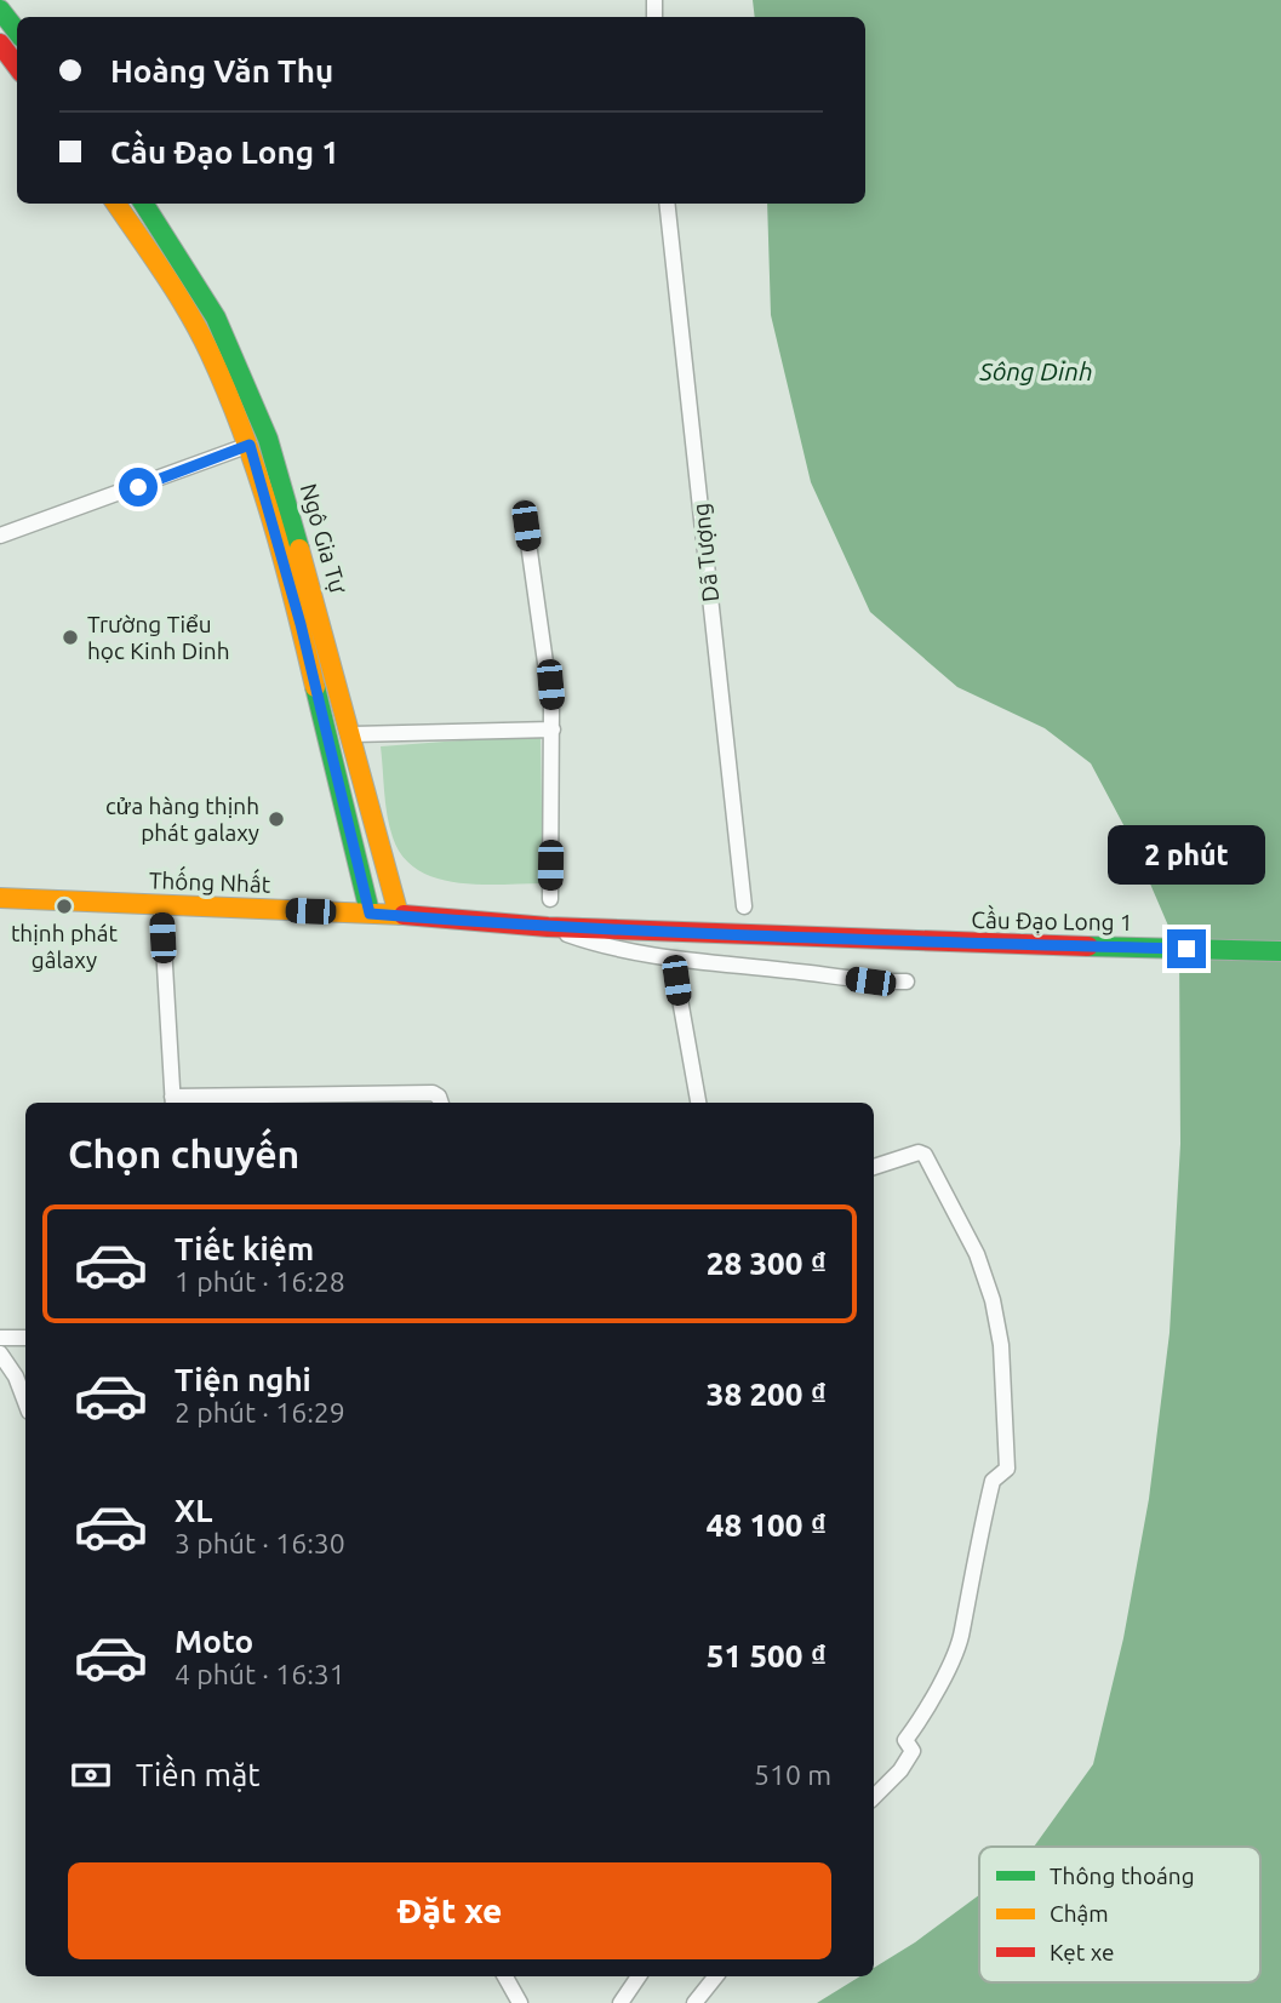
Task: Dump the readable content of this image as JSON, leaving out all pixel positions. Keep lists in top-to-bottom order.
{
  "streets": {
    "main road": ["Ngô Gia Tự", "Thống Nhất", "Cầu Đạo Long 1"],
    "street": ["Dã Tượng"]
  },
  "crossings": [
    ["Ngô Gia Tự", "Thống Nhất"],
    ["Thống Nhất", "Cầu Đạo Long 1"]
  ],
  "water": ["Sông Dinh"],
  "places": ["Trường Tiểu học Kinh Dinh", "cửa hàng thịnh phát galaxy", "thịnh phát gâlaxy"],
  "legend": ["Thông thoáng", "Chậm", "Kẹt xe"],
  "page": {
    "banner": ["Hoàng Văn Thụ", "Cầu Đạo Long 1"],
    "bubble": "2 phút",
    "heading": "Chọn chuyến",
    "list": [
      {
        "name": "Tiết kiệm",
        "note": "1 phút · 16:28",
        "value": "28 300 ₫"
      },
      {
        "name": "Tiện nghi",
        "note": "2 phút · 16:29",
        "value": "38 200 ₫"
      },
      {
        "name": "XL",
        "note": "3 phút · 16:30",
        "value": "48 100 ₫"
      },
      {
        "name": "Moto",
        "note": "4 phút · 16:31",
        "value": "51 500 ₫"
      }
    ],
    "pay": ["Tiền mặt", "510 m"],
    "buttons": "Đặt xe"
  }
}
